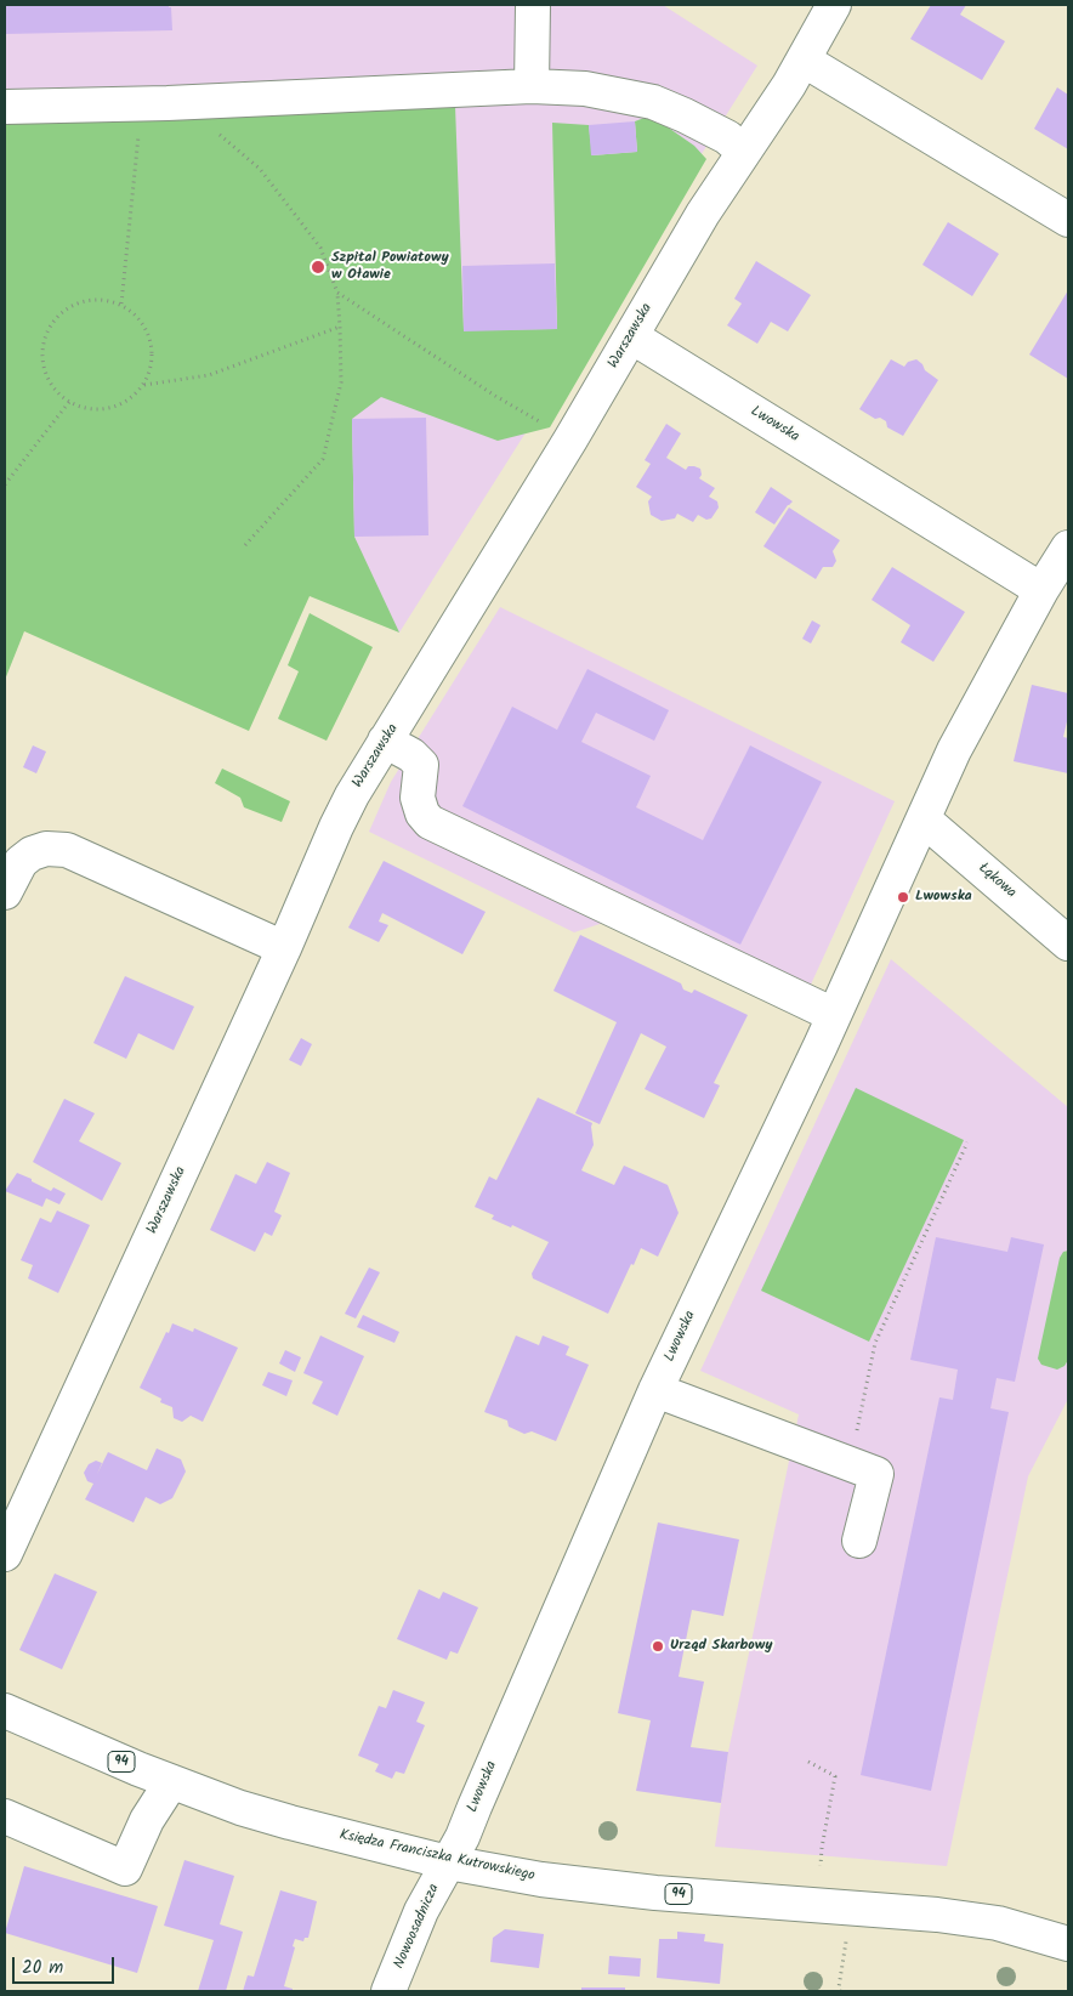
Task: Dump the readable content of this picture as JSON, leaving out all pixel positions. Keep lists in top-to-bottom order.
{
  "streets": {
    "street": [
      "Warszawska",
      "Lwowska",
      "Łąkowa",
      "94",
      "Księdza Franciszka Kutrowskiego",
      "Nowoosadnicza"
    ]
  },
  "crossings": [
    ["Warszawska", "Lwowska"],
    ["Lwowska", "Łąkowa"],
    ["Lwowska", "Księdza Franciszka Kutrowskiego"],
    ["Lwowska", "Nowoosadnicza"],
    ["Księdza Franciszka Kutrowskiego", "Nowoosadnicza"]
  ],
  "places": ["Szpital Powiatowy w Oławie", "Lwowska", "Urząd Skarbowy"],
  "scale_bar": "20 m"
}
